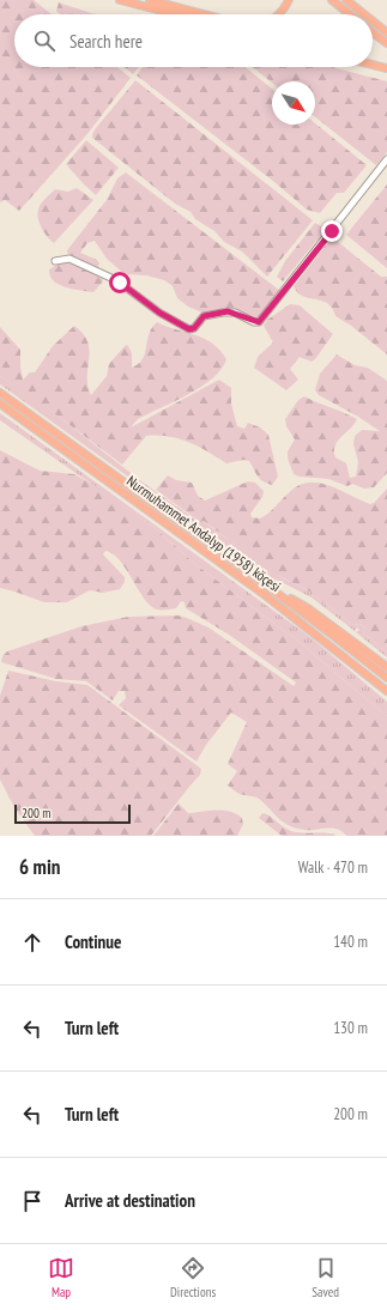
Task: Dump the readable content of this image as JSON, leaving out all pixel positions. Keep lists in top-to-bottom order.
{
  "streets": {
    "main road": ["Nurmuhammet Andalyp (1958) köçesi"]
  },
  "scale_bar": "200 m",
  "north": "bottom right",
  "page": {
    "search": "Search here",
    "scale": "200 m",
    "heading": ["6 min", "Walk · 470 m"],
    "list": [
      ["Continue", "140 m"],
      ["Turn left", "130 m"],
      ["Turn left", "200 m"],
      "Arrive at destination"
    ],
    "nav": ["Map", "Directions", "Saved"]
  }
}
